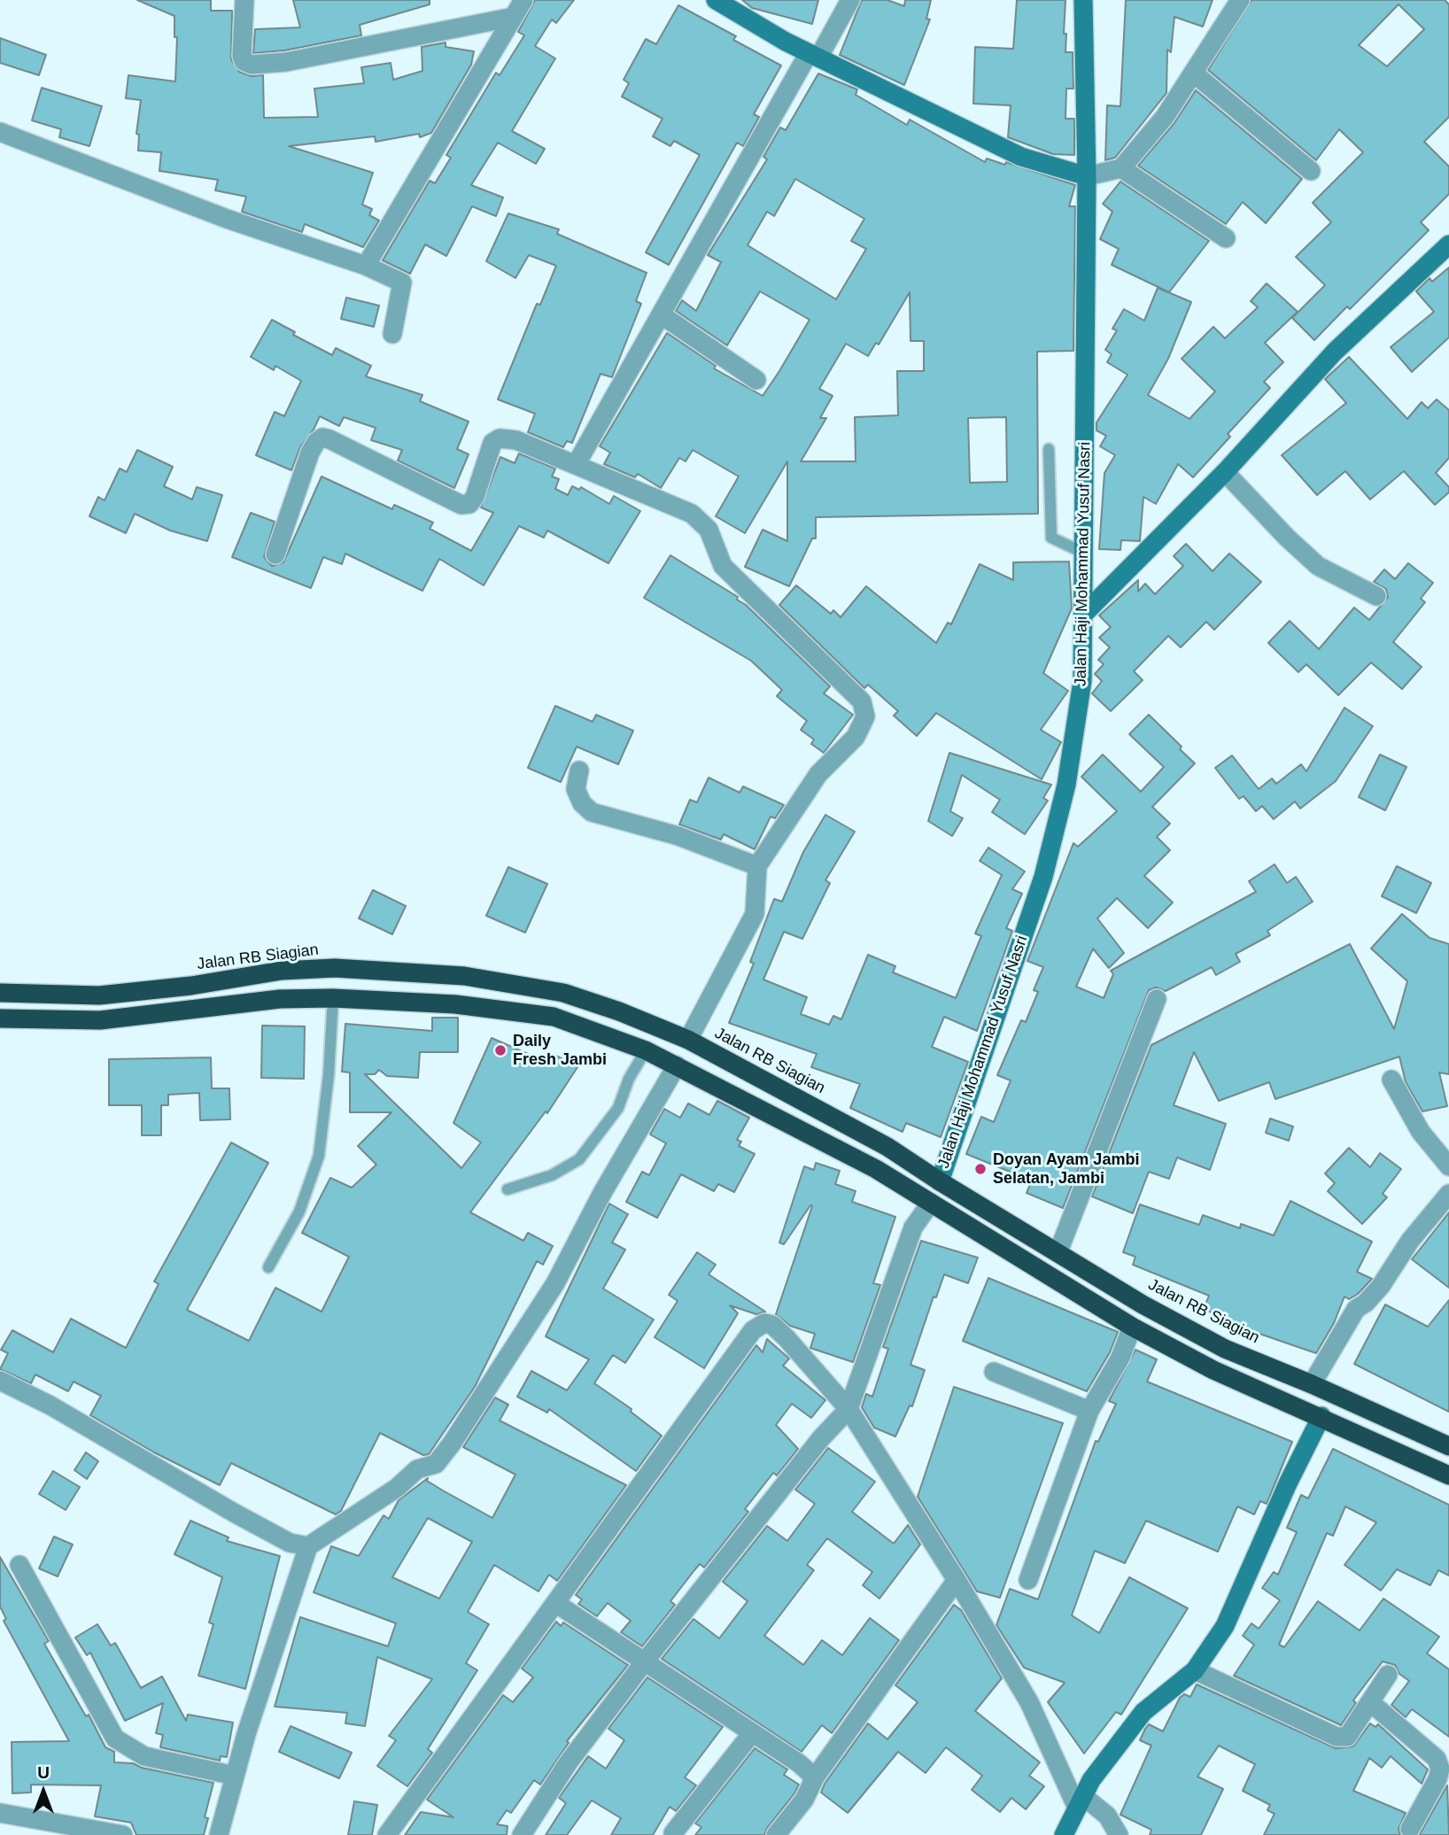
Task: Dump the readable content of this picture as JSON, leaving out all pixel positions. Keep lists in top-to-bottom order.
{
  "streets": {
    "highway": ["Jalan RB Siagian"],
    "street": ["Jalan Haji Mohammad Yusuf Nasri"]
  },
  "crossings": [
    ["Jalan Haji Mohammad Yusuf Nasri", "Jalan RB Siagian"]
  ],
  "places": ["Daily Fresh Jambi", "Doyan Ayam Jambi Selatan, Jambi"],
  "north": "top"
}
